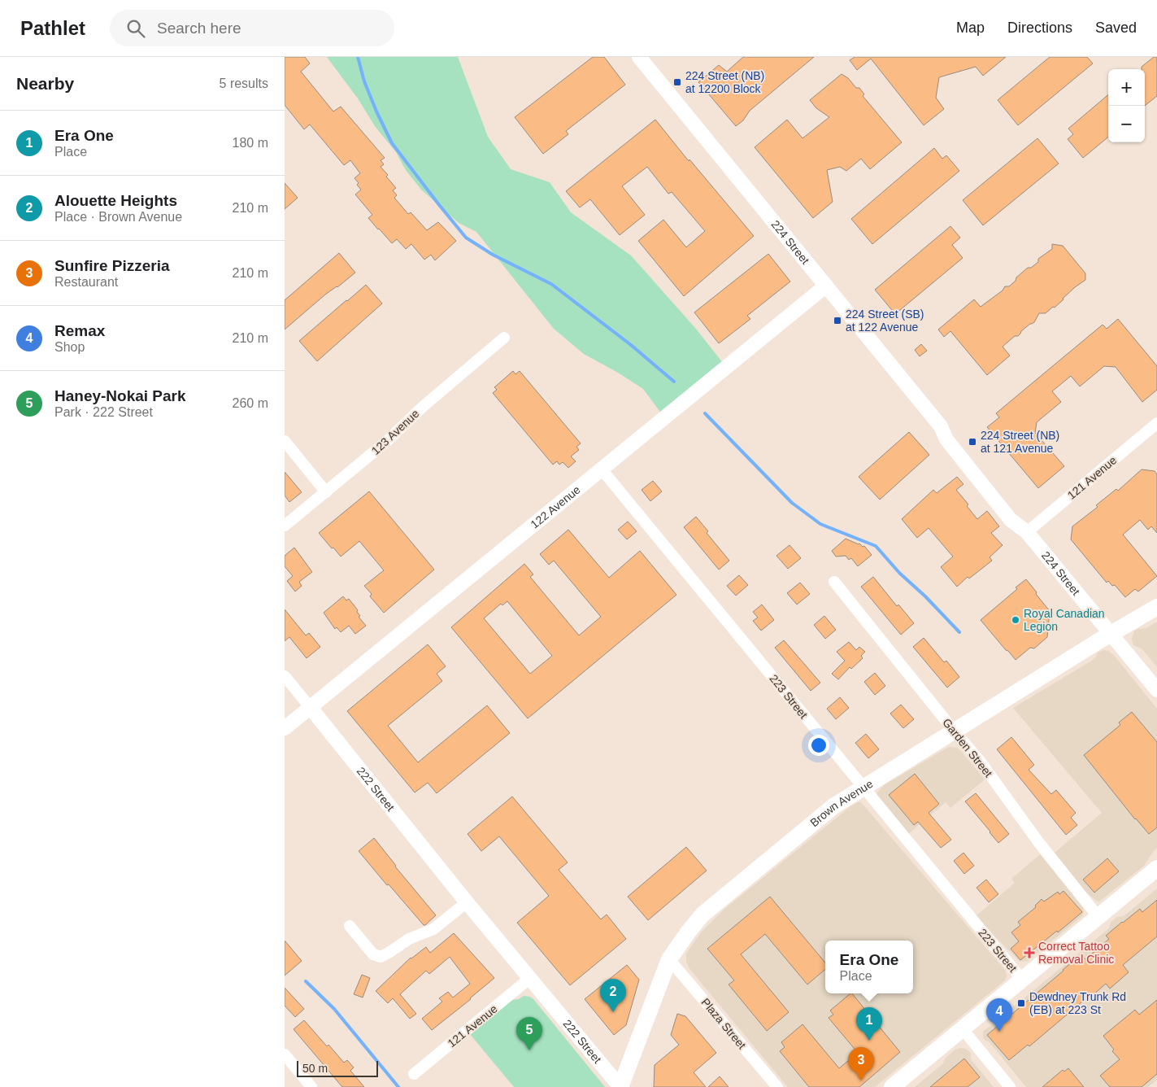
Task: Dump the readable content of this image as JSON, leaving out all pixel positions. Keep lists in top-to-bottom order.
{
  "streets": {
    "main road": ["Brown Avenue"],
    "street": [
      "224 Street",
      "123 Avenue",
      "121 Avenue",
      "122 Avenue",
      "223 Street",
      "Garden Street",
      "222 Street",
      "Plaza Street"
    ]
  },
  "crossings": [
    ["224 Street", "121 Avenue"],
    ["224 Street", "122 Avenue"],
    ["224 Street", "Brown Avenue"],
    ["121 Avenue", "222 Street"],
    ["122 Avenue", "223 Street"],
    ["122 Avenue", "222 Street"],
    ["223 Street", "Brown Avenue"],
    ["Garden Street", "Brown Avenue"],
    ["222 Street", "Brown Avenue"],
    ["Brown Avenue", "Plaza Street"]
  ],
  "places": {
    "transit": [
      "224 Street (NB) at 12200 Block",
      "224 Street (SB) at 122 Avenue",
      "224 Street (NB) at 121 Avenue",
      "Dewdney Trunk Rd (EB) at 223 St"
    ],
    "other": ["Royal Canadian Legion"],
    "health": ["Correct Tattoo Removal Clinic"]
  },
  "scale_bar": "50 m",
  "page": {
    "header": "Pathlet",
    "search": "Search here",
    "nav": ["Map", "Directions", "Saved"],
    "heading": ["Nearby", "5 results"],
    "map_buttons": ["+", "−"],
    "list": [
      {
        "mark": "1",
        "name": "Era One",
        "note": "Place",
        "value": "180 m"
      },
      {
        "mark": "2",
        "name": "Alouette Heights",
        "note": "Place · Brown Avenue",
        "value": "210 m"
      },
      {
        "mark": "3",
        "name": "Sunfire Pizzeria",
        "note": "Restaurant",
        "value": "210 m"
      },
      {
        "mark": "4",
        "name": "Remax",
        "note": "Shop",
        "value": "210 m"
      },
      {
        "mark": "5",
        "name": "Haney-Nokai Park",
        "note": "Park · 222 Street",
        "value": "260 m"
      }
    ],
    "popup": ["Era One", "Place"],
    "pins": [
      "2",
      "4",
      "1",
      "5",
      "3"
    ],
    "scale": "50 m"
  }
}
